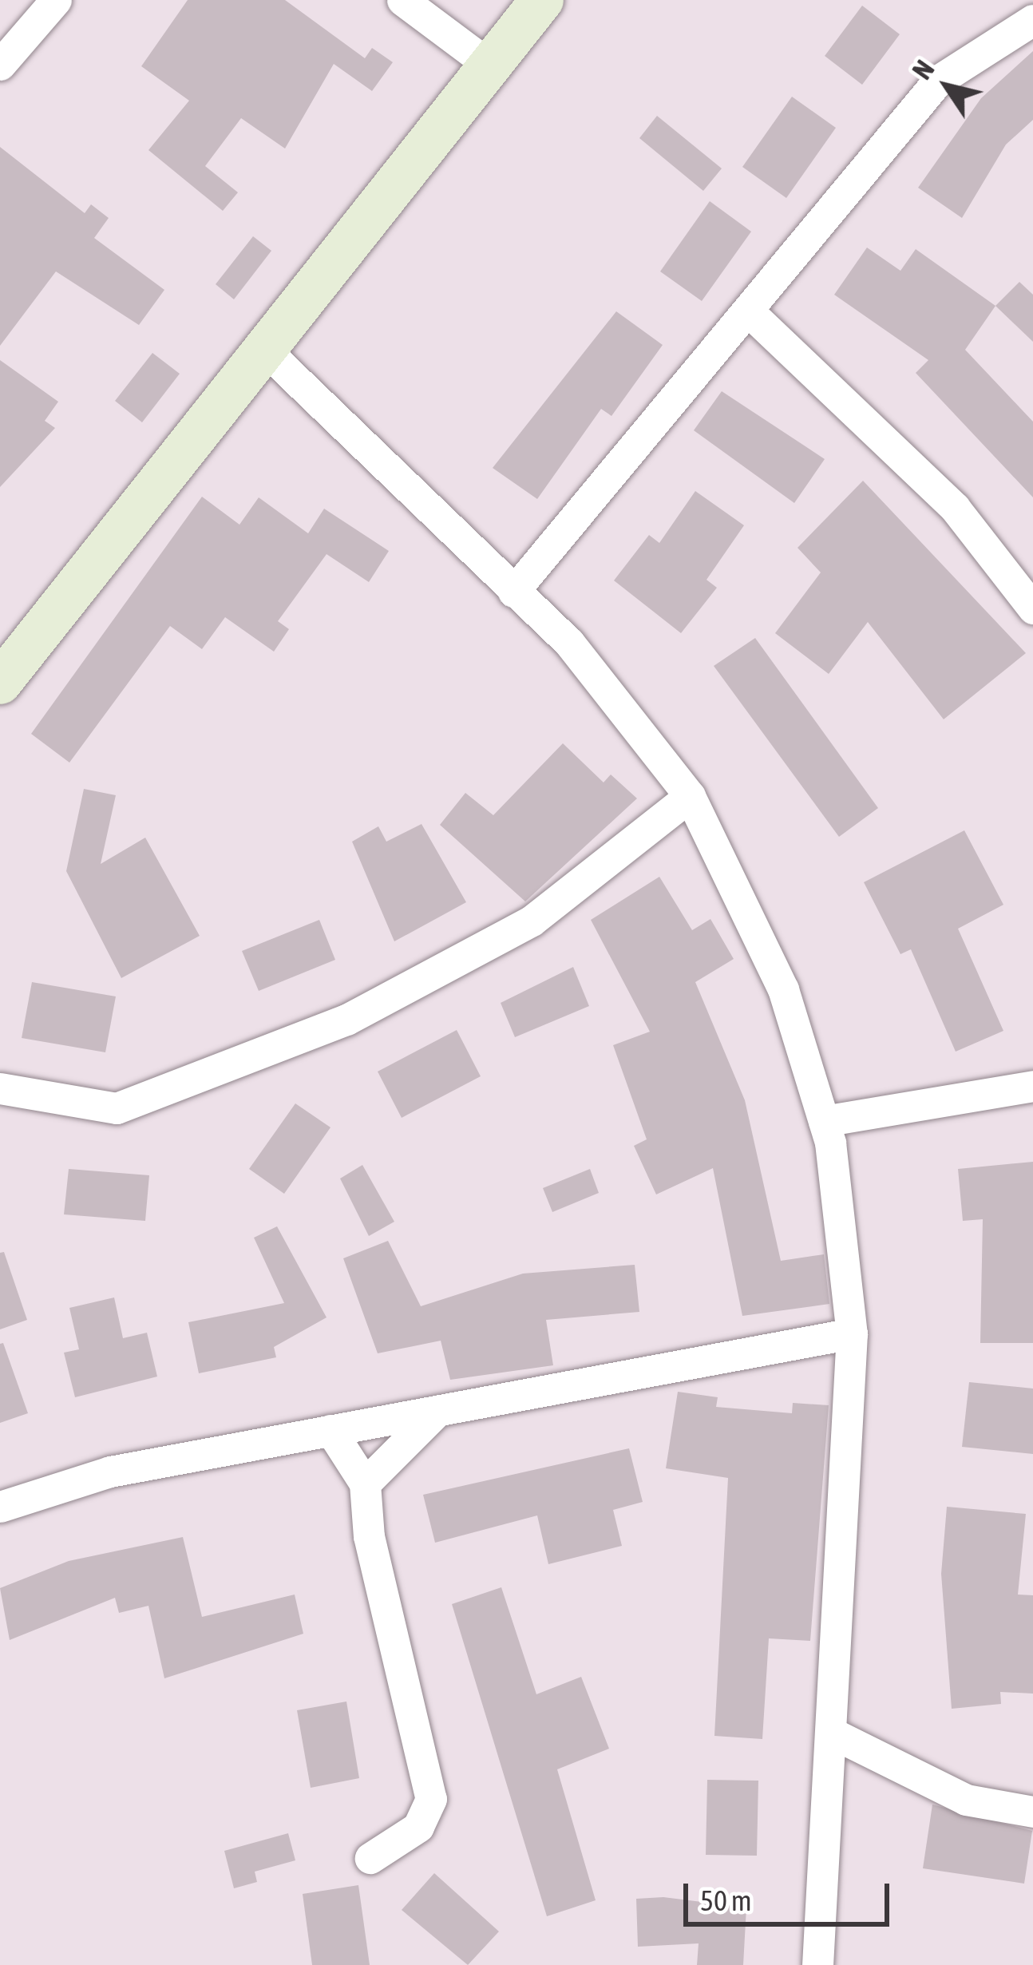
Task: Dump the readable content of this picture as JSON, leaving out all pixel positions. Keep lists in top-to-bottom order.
{
  "scale_bar": "50 m",
  "north": "top left"
}
